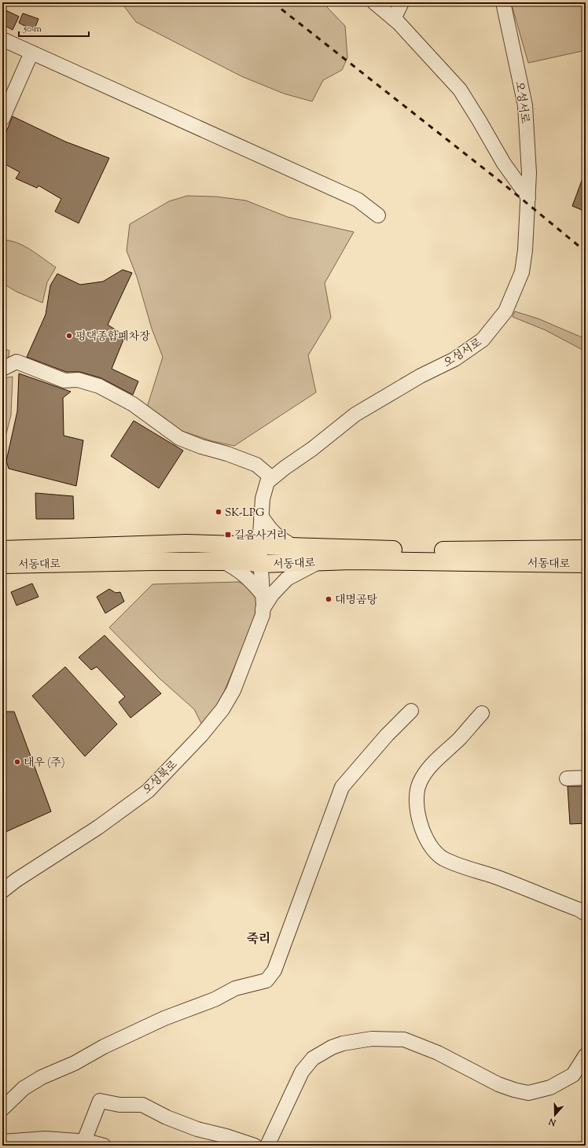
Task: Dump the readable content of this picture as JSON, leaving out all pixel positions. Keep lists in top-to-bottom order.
{
  "streets": {
    "main road": ["서동대로"],
    "street": ["오성서로", "오성북로"]
  },
  "crossings": [
    ["오성서로", "서동대로"],
    ["오성서로", "오성북로"]
  ],
  "districts": ["죽리"],
  "places": {
    "other": [
      "평택종합폐차장",
      "SK-LPG",
      "대명곰탕",
      "태우 (주)"
    ],
    "transit": ["길음사거리"]
  },
  "scale_bar": "50 m",
  "north": "bottom"
}
